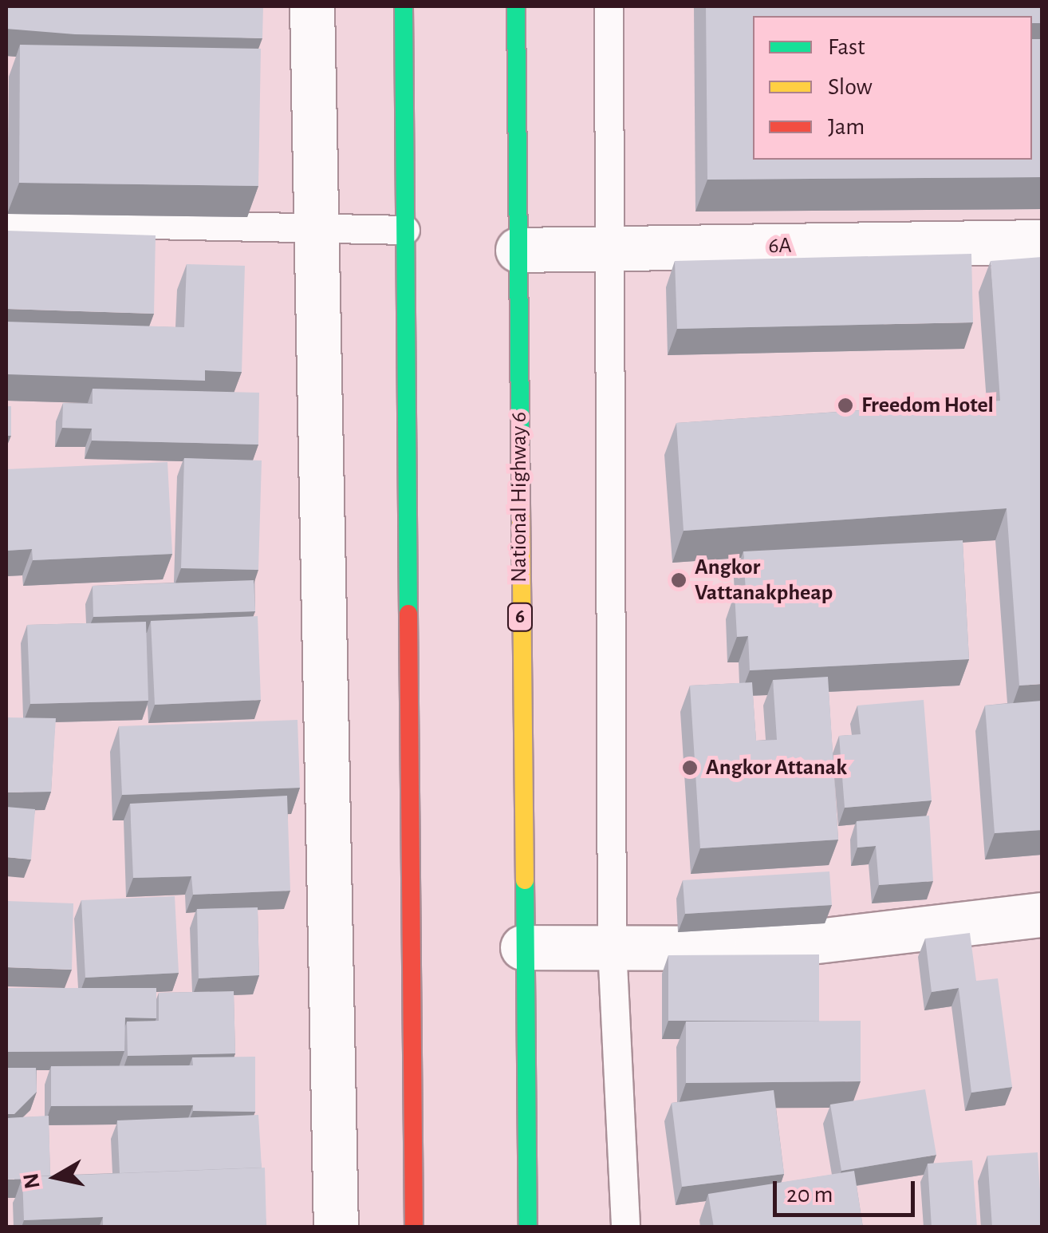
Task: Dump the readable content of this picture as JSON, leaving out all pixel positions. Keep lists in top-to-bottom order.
{
  "streets": {
    "main road": ["National Highway 6", "6"],
    "street": ["6A"]
  },
  "crossings": [
    ["6A", "National Highway 6"]
  ],
  "places": ["Freedom Hotel", "Angkor Vattanakpheap", "Angkor Attanak"],
  "legend": ["Fast", "Slow", "Jam"],
  "scale_bar": "20 m",
  "north": "left"
}
